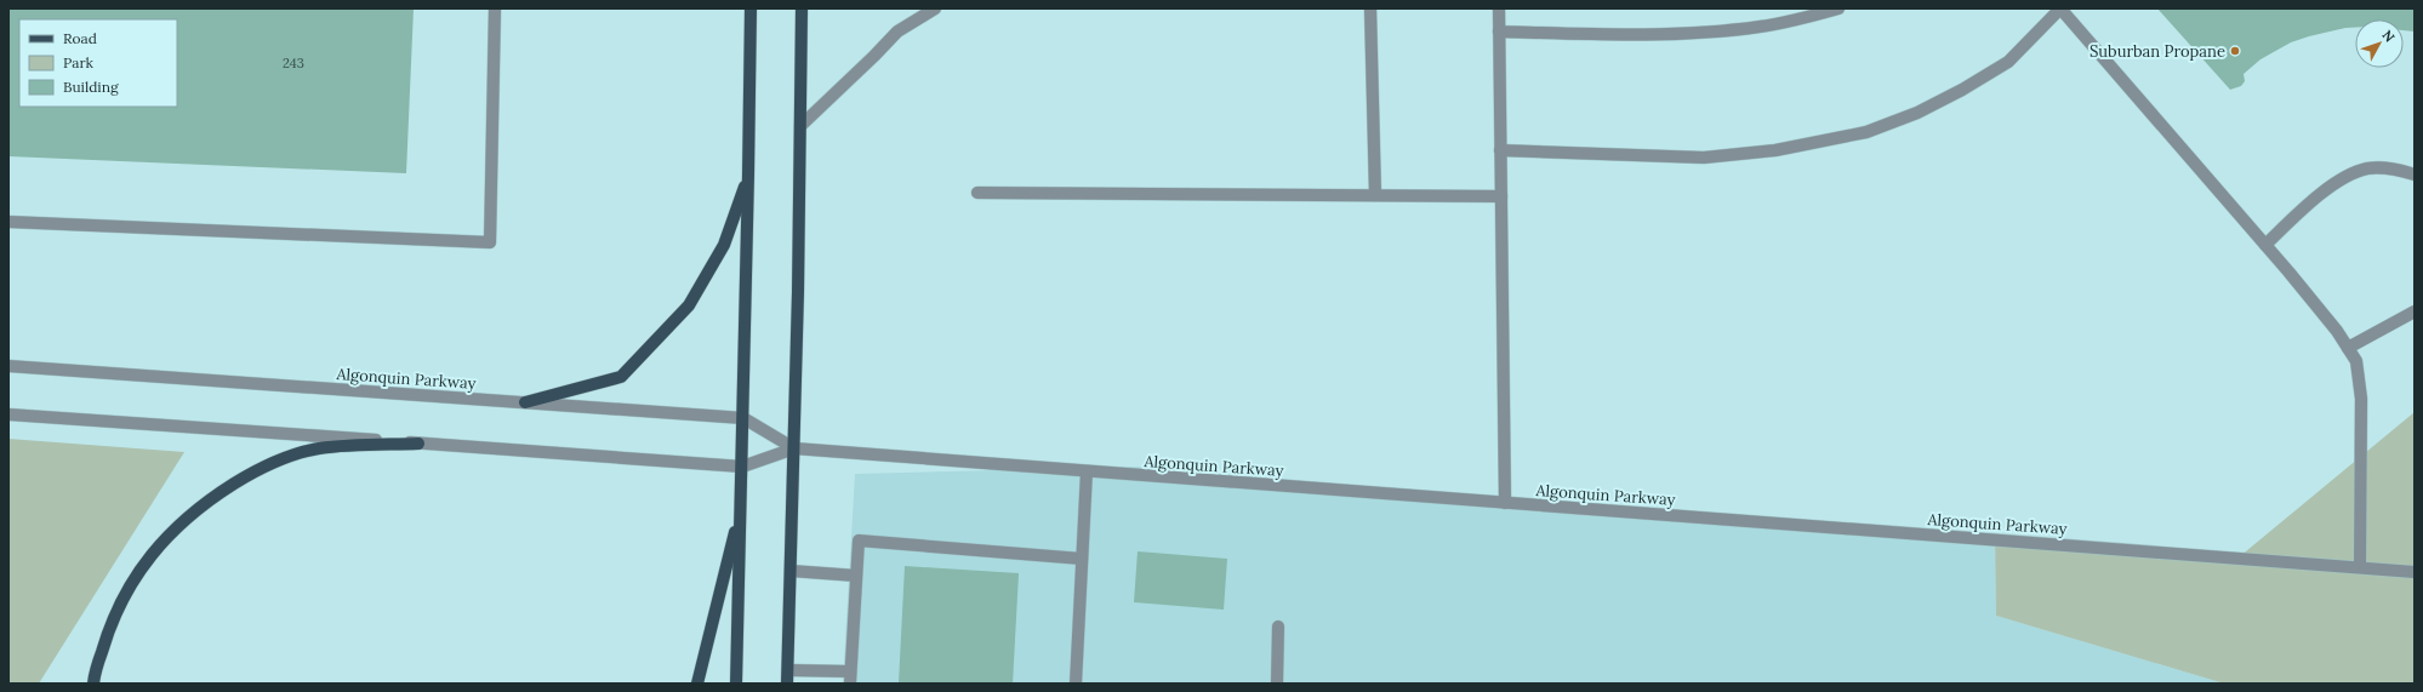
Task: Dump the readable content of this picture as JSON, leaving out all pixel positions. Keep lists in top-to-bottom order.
{
  "streets": {
    "street": ["Algonquin Parkway"]
  },
  "places": ["Suburban Propane"],
  "house_numbers": ["243"],
  "legend": ["Road", "Park", "Building"],
  "north": "top right"
}
